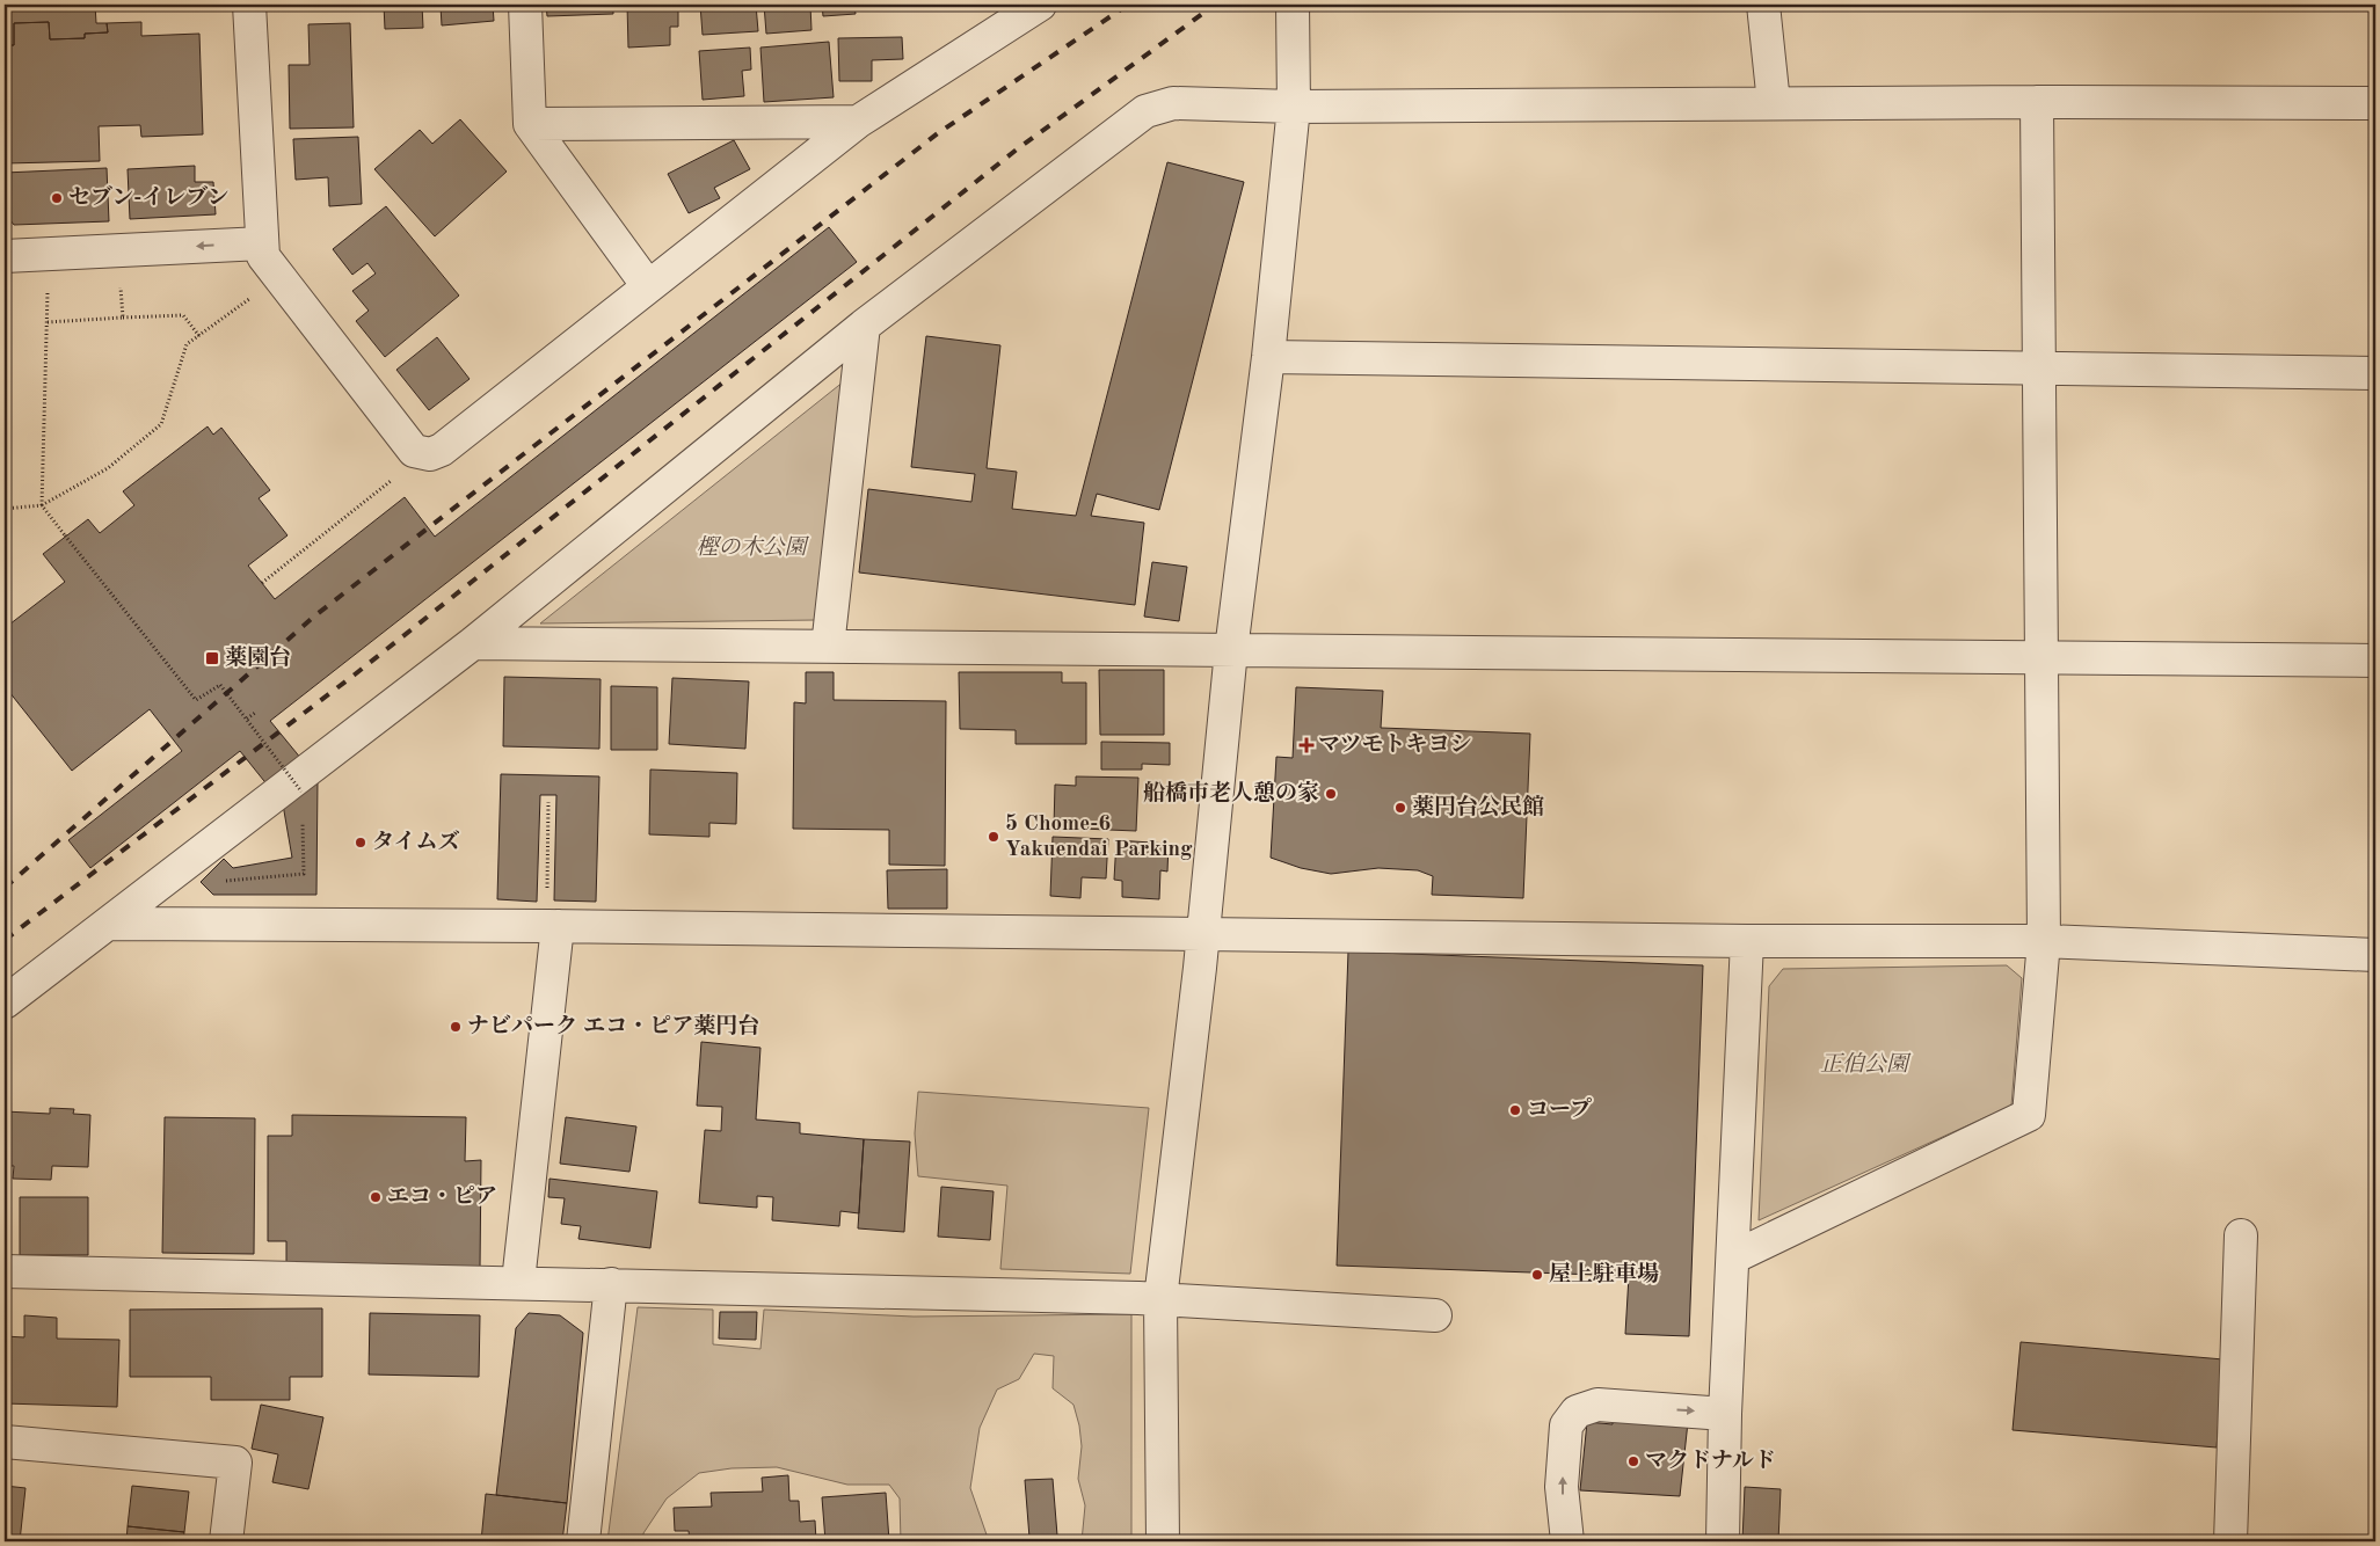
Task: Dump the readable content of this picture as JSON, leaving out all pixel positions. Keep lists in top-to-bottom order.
{
  "parks": ["樫の木公園", "正伯公園"],
  "places": {
    "other": [
      "セブン-イレブン",
      "船橋市老人憩の家",
      "薬円台公民館",
      "5 Chome-6 Yakuendai Parking",
      "タイムズ",
      "ナビパーク エコ・ピア薬円台",
      "コープ",
      "エコ・ピア",
      "屋上駐車場",
      "マクドナルド"
    ],
    "transit": ["薬園台"],
    "health": ["マツモトキヨシ"]
  }
}
